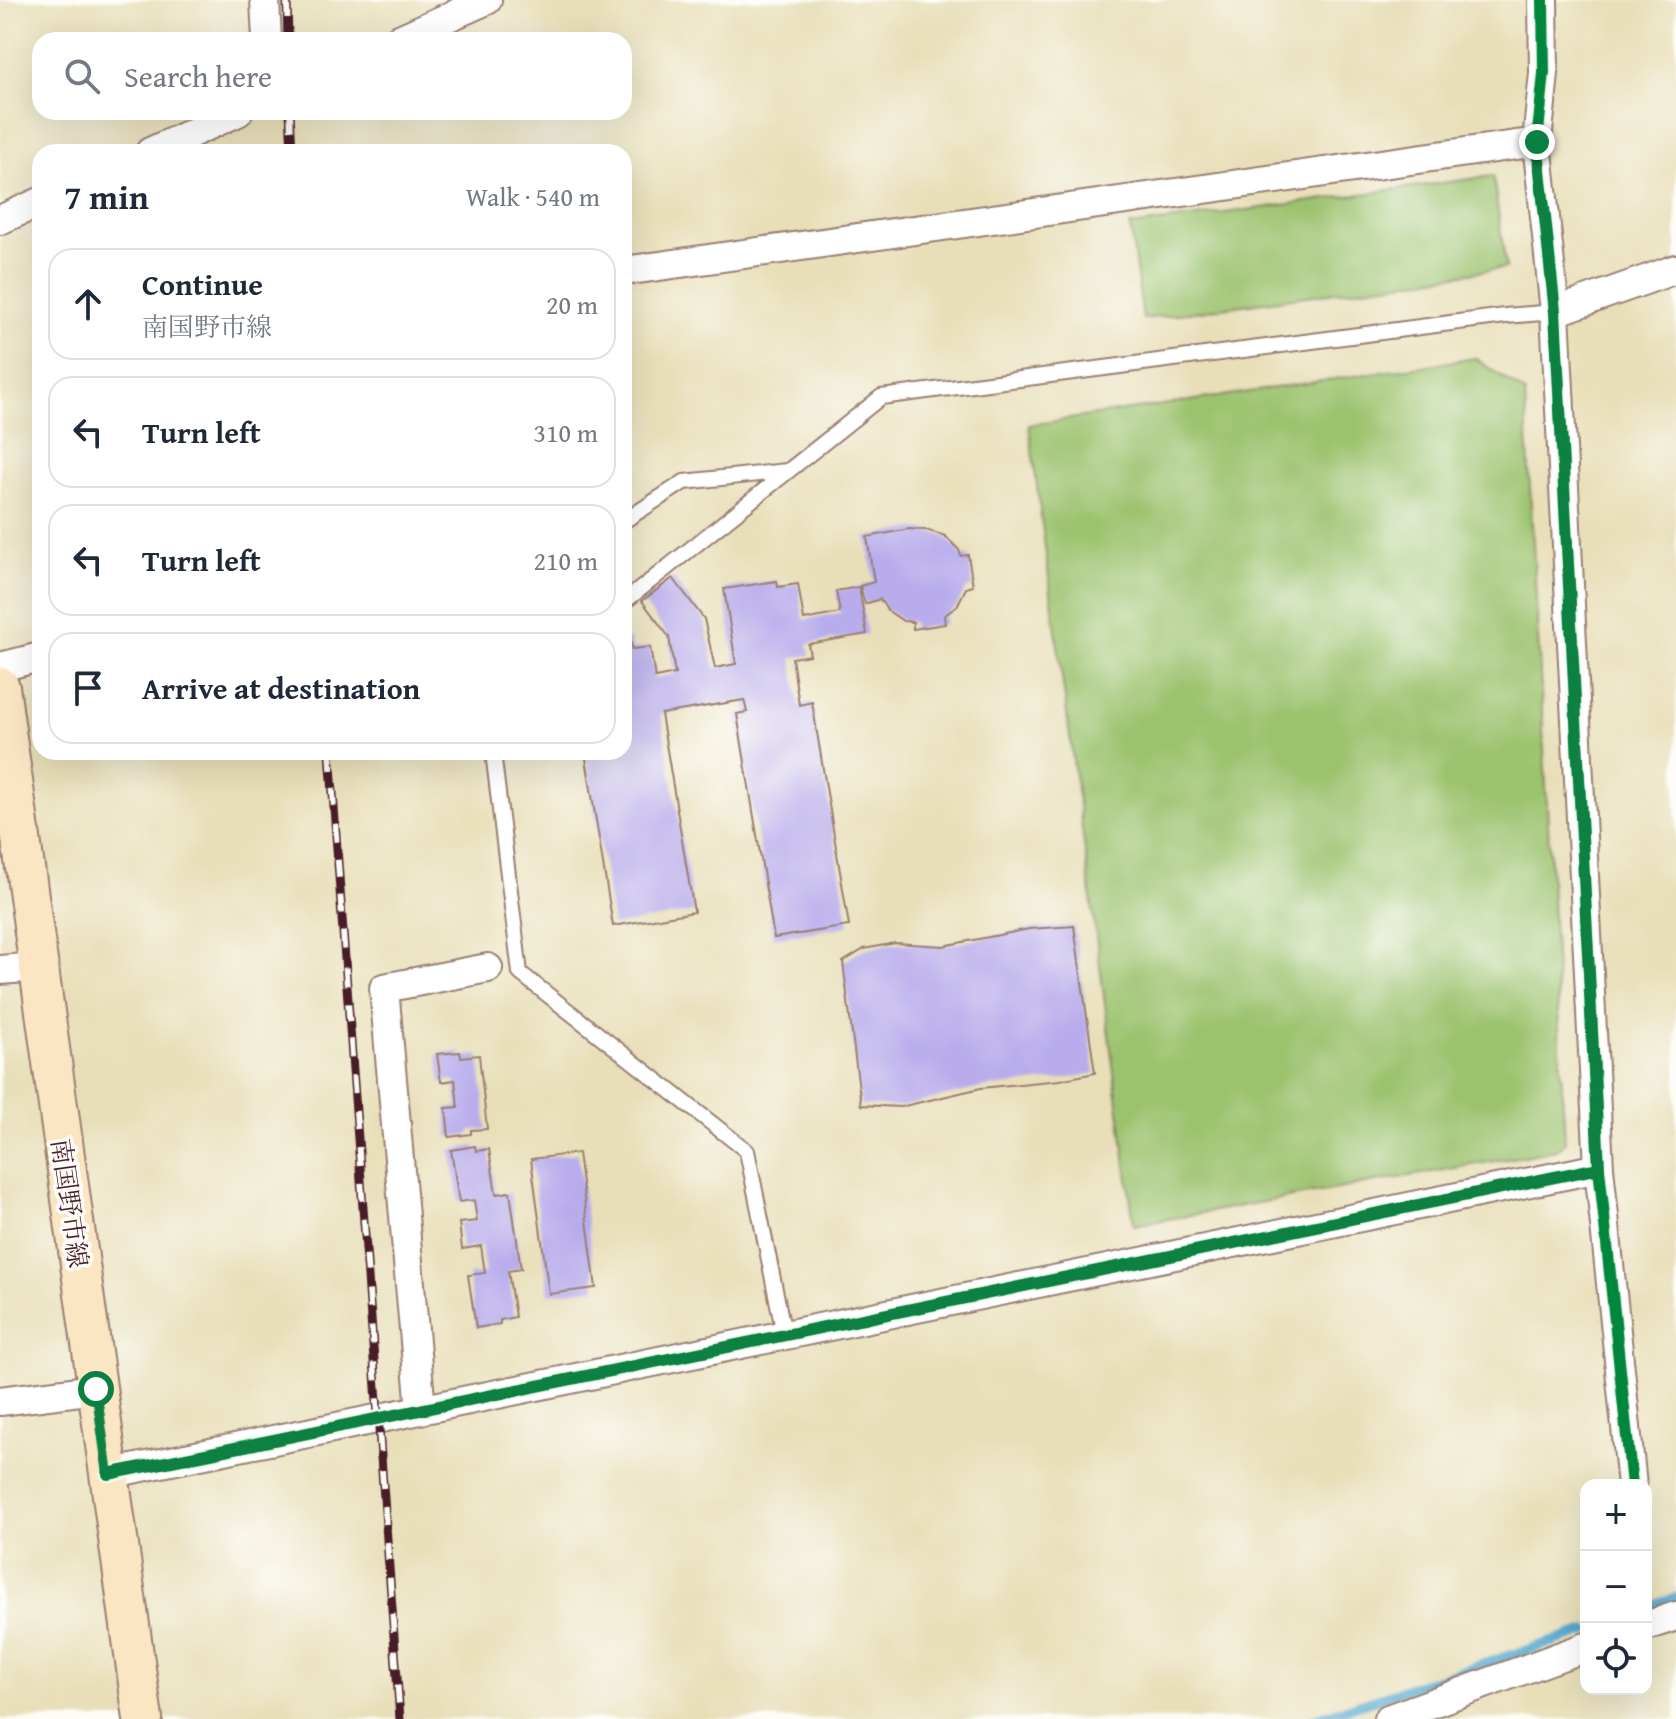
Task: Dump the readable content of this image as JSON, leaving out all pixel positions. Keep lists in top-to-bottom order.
{
  "streets": {
    "main road": ["南国野市線"]
  },
  "page": {
    "search": "Search here",
    "heading": ["7 min", "Walk · 540 m"],
    "list": [
      ["Continue", "南国野市線", "20 m"],
      ["Turn left", "310 m"],
      ["Turn left", "210 m"],
      "Arrive at destination"
    ],
    "map_buttons": ["+", "−"]
  }
}
